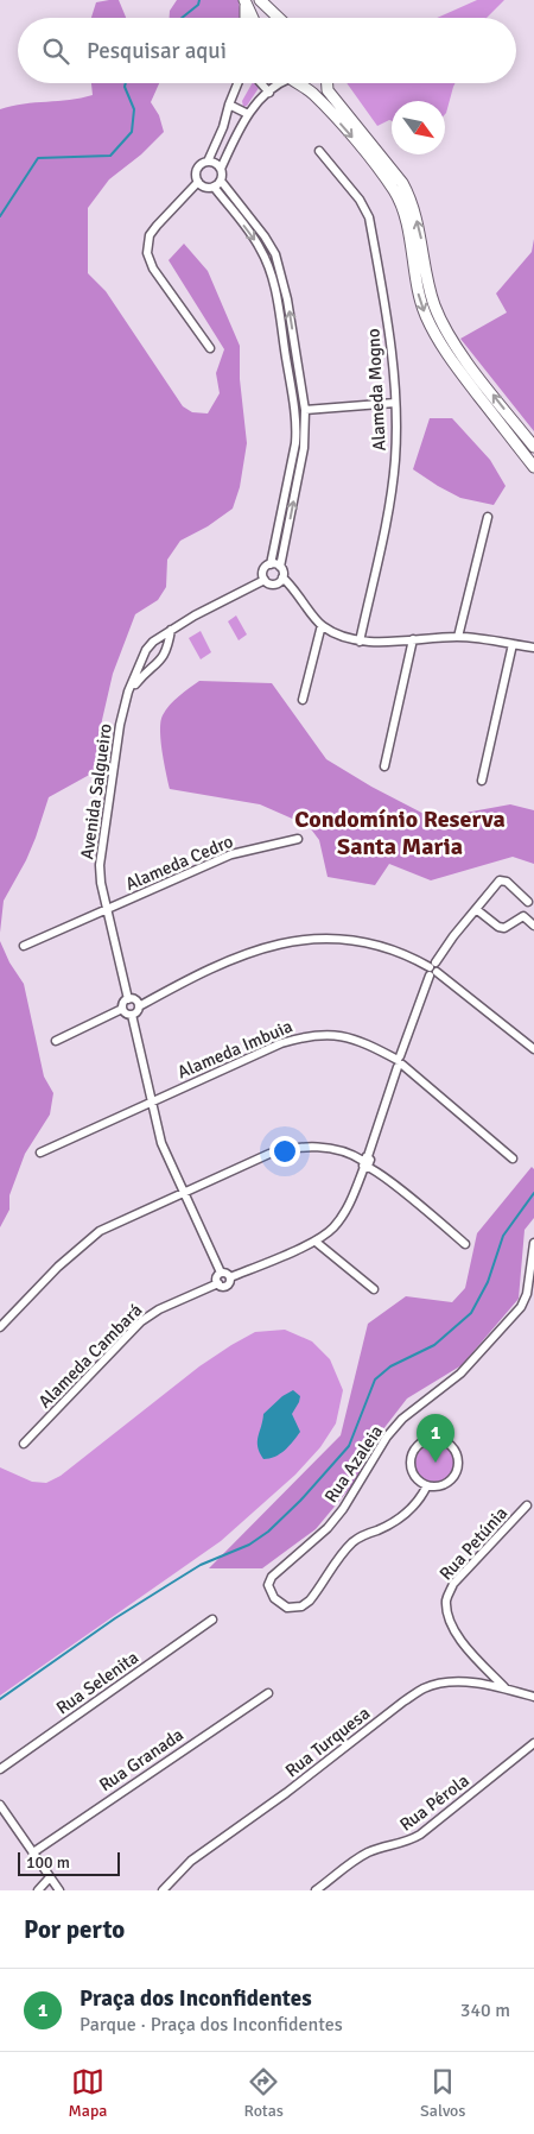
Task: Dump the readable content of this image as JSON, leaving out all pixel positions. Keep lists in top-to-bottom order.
{
  "streets": {
    "street": [
      "Alameda Mogno",
      "Avenida Salgueiro",
      "Alameda Cedro",
      "Alameda Imbuia",
      "Alameda Cambará",
      "Rua Azaleia",
      "Rua Petúnia",
      "Rua Selenita",
      "Rua Turquesa",
      "Rua Granada",
      "Rua Pérola"
    ]
  },
  "crossings": [
    ["Avenida Salgueiro", "Alameda Cedro"],
    ["Rua Petúnia", "Rua Turquesa"]
  ],
  "districts": ["Condomínio Reserva Santa Maria"],
  "scale_bar": "100 m",
  "north": "bottom right",
  "page": {
    "search": "Pesquisar aqui",
    "pins": "1",
    "scale": "100 m",
    "heading": "Por perto",
    "list": [
      {
        "mark": "1",
        "name": "Praça dos Inconfidentes",
        "note": "Parque · Praça dos Inconfidentes",
        "value": "340 m"
      }
    ],
    "nav": ["Mapa", "Rotas", "Salvos"]
  }
}
